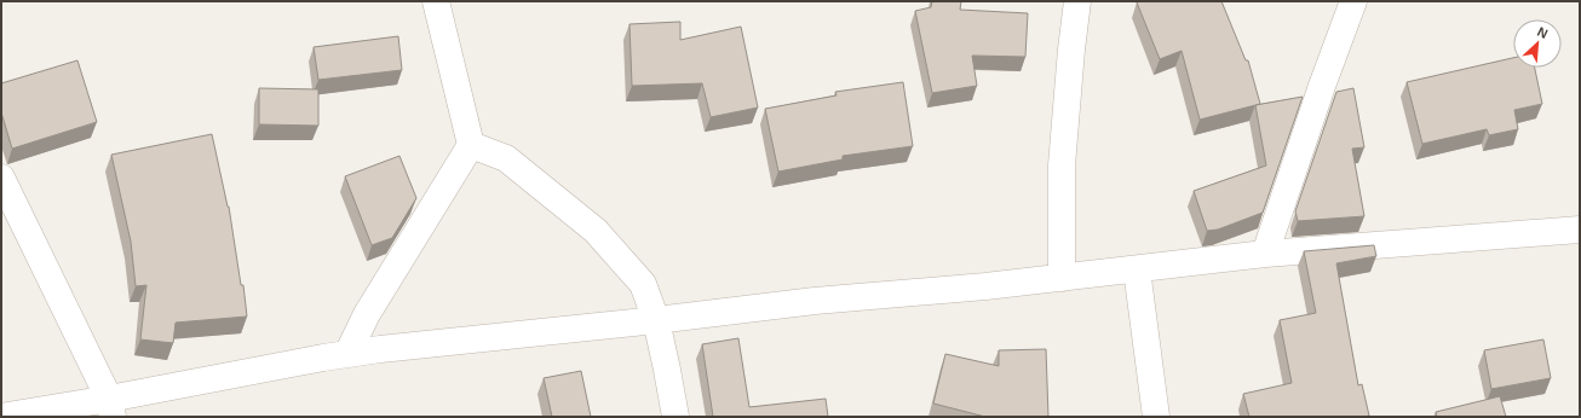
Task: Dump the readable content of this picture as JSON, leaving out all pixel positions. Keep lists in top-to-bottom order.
{
  "north": "top right"
}
